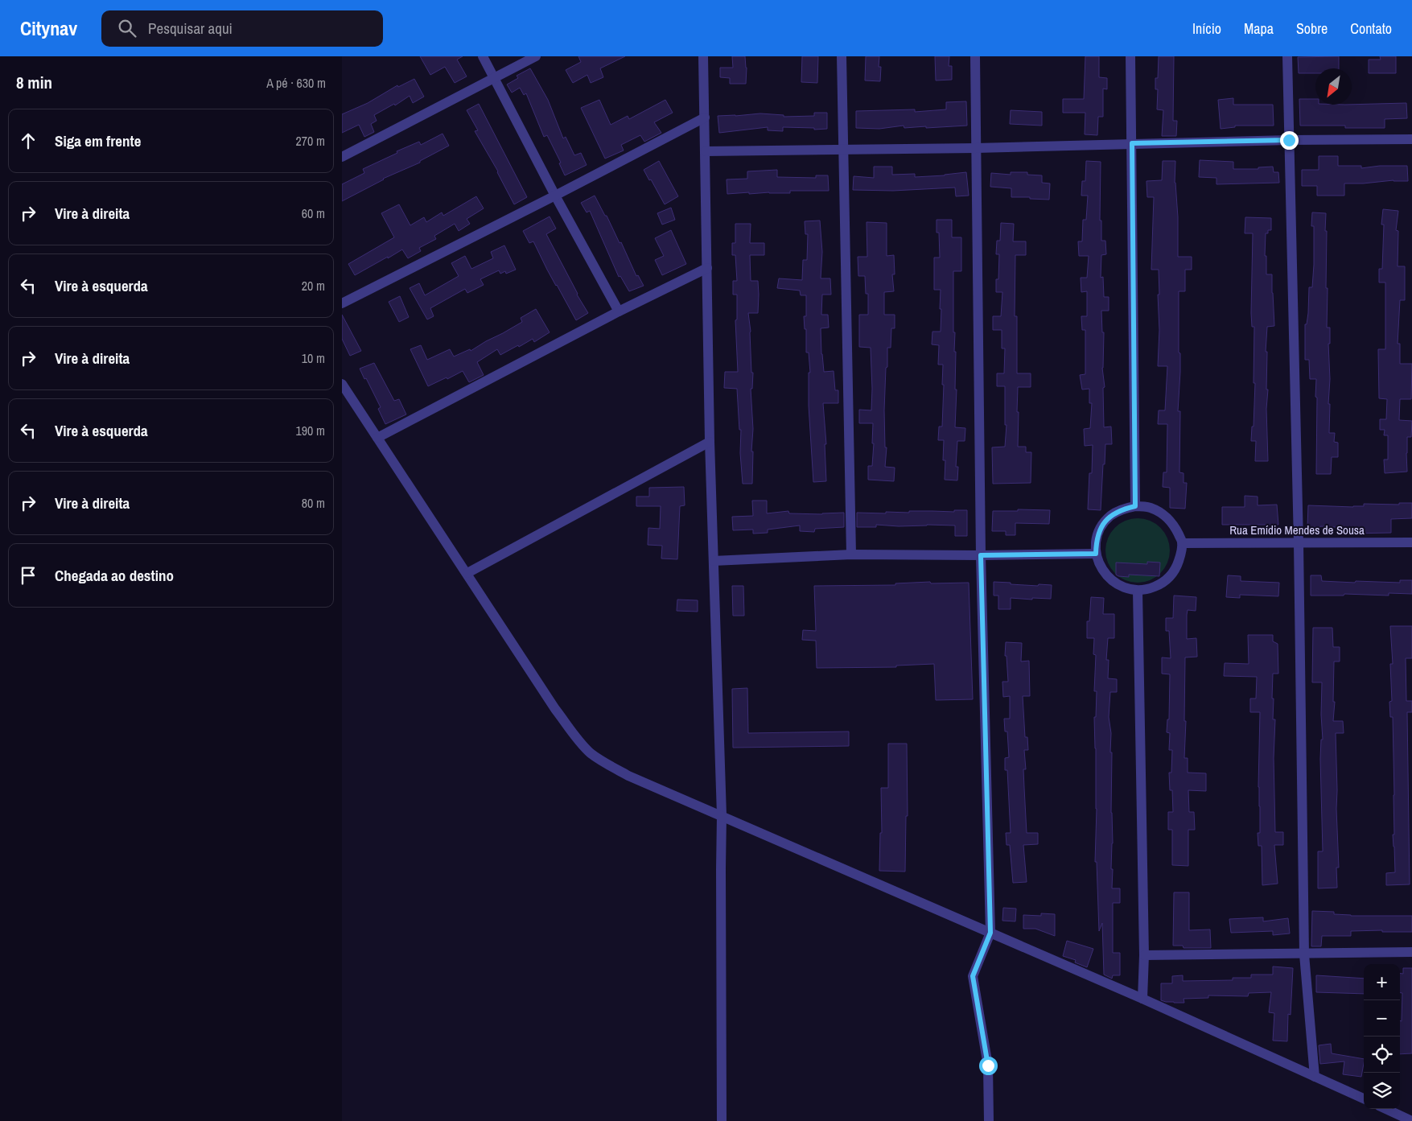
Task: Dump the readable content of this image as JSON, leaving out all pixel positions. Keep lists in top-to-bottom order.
{
  "streets": {
    "street": ["Rua Emídio Mendes de Sousa"]
  },
  "north": "bottom left",
  "page": {
    "header": "Citynav",
    "search": "Pesquisar aqui",
    "nav": [
      "Início",
      "Mapa",
      "Sobre",
      "Contato"
    ],
    "heading": ["8 min", "A pé · 630 m"],
    "list": [
      ["Siga em frente", "270 m"],
      ["Vire à direita", "60 m"],
      ["Vire à esquerda", "20 m"],
      ["Vire à direita", "10 m"],
      ["Vire à esquerda", "190 m"],
      ["Vire à direita", "80 m"],
      "Chegada ao destino"
    ],
    "map_buttons": ["+", "−"]
  }
}
